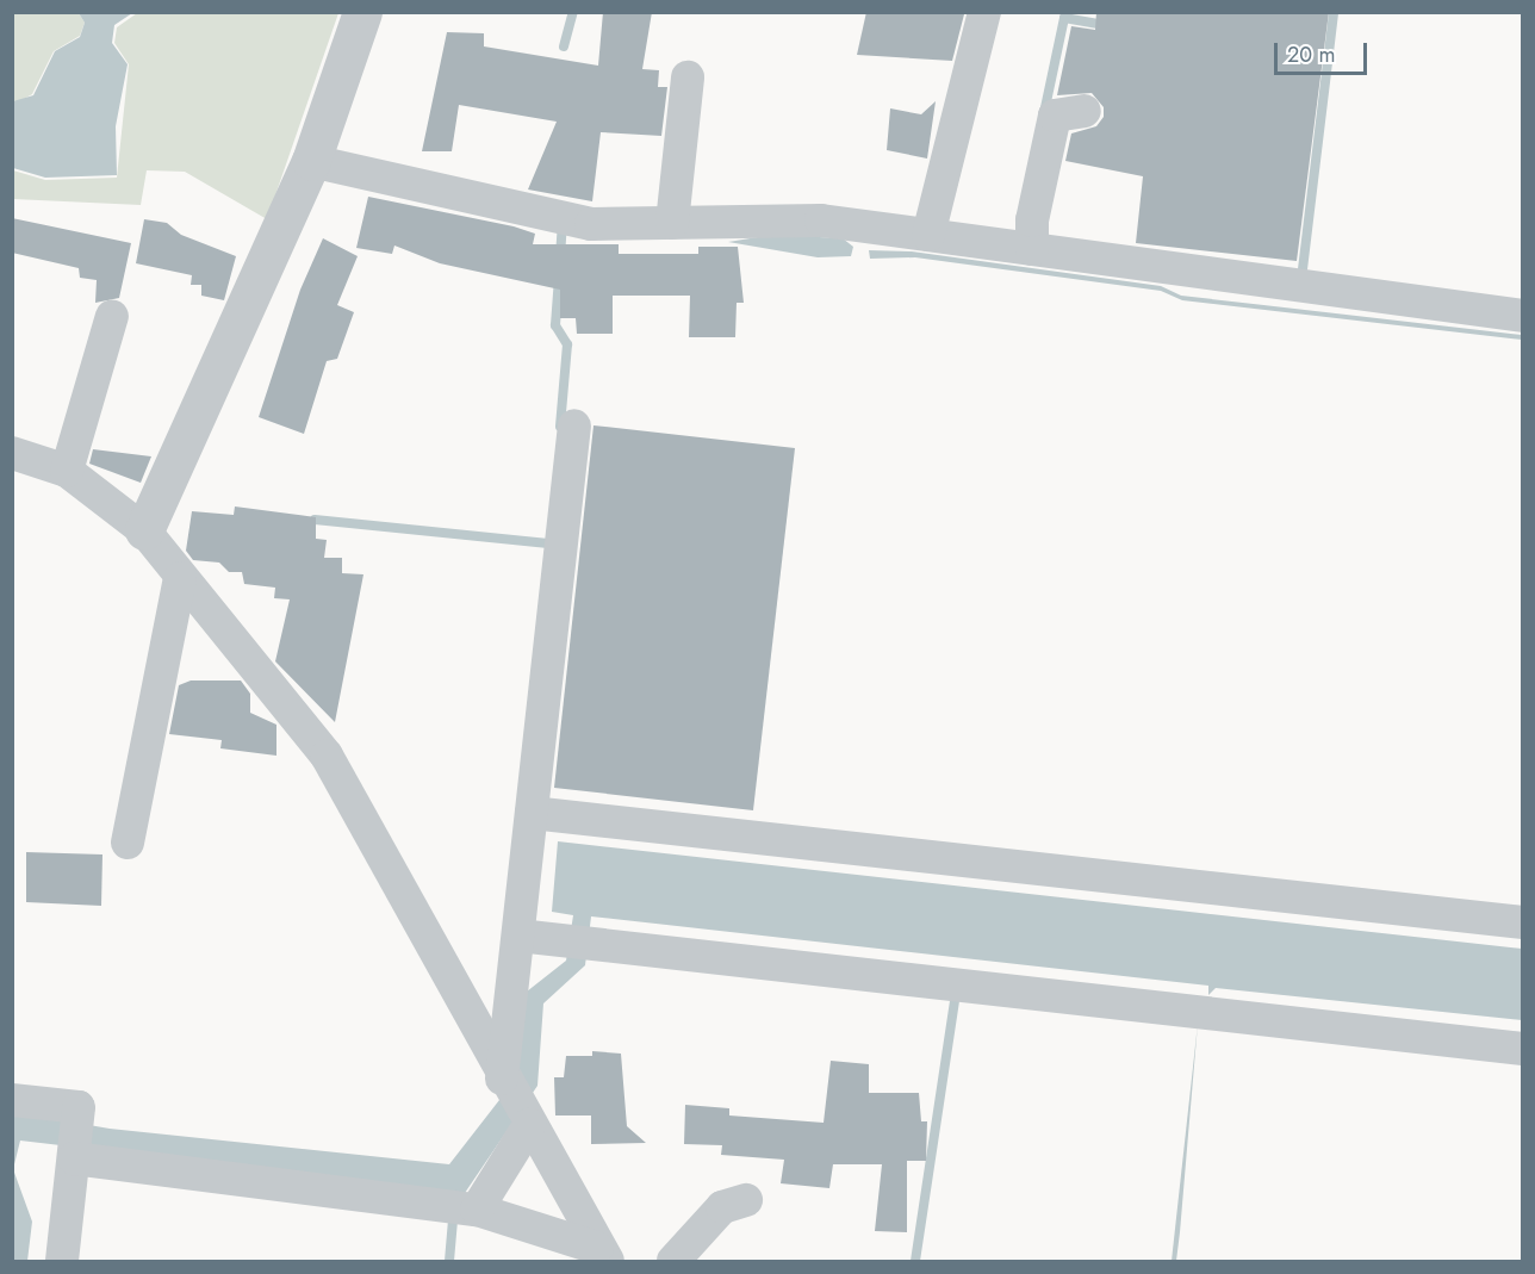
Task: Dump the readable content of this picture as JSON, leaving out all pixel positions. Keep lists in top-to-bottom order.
{
  "scale_bar": "20 m"
}
